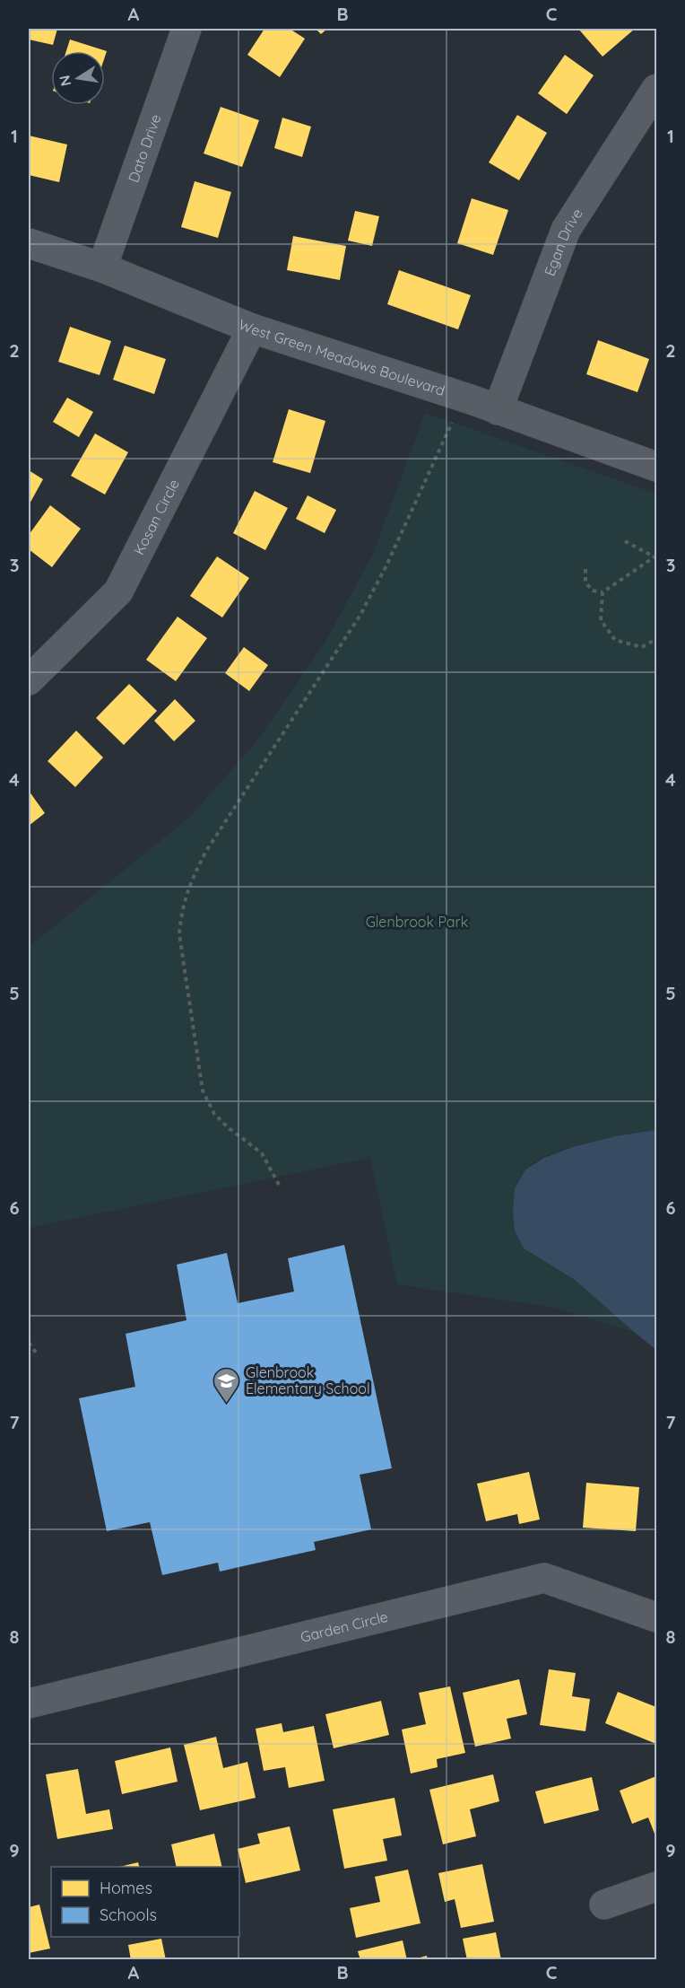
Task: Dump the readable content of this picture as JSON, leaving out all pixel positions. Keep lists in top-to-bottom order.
{
  "streets": {
    "street": [
      "Dato Drive",
      "Egan Drive",
      "West Green Meadows Boulevard",
      "Kosan Circle",
      "Garden Circle"
    ]
  },
  "crossings": [
    ["Dato Drive", "West Green Meadows Boulevard"],
    ["Egan Drive", "West Green Meadows Boulevard"],
    ["West Green Meadows Boulevard", "Kosan Circle"]
  ],
  "parks": ["Glenbrook Park"],
  "places": {
    "school or university": ["Glenbrook Elementary School"]
  },
  "legend": ["Homes", "Schools"],
  "north": "left",
  "grid": {
    "columns": ["A", "B", "C"],
    "rows": [
      "1",
      "2",
      "3",
      "4",
      "5",
      "6",
      "7",
      "8",
      "9"
    ]
  }
}
